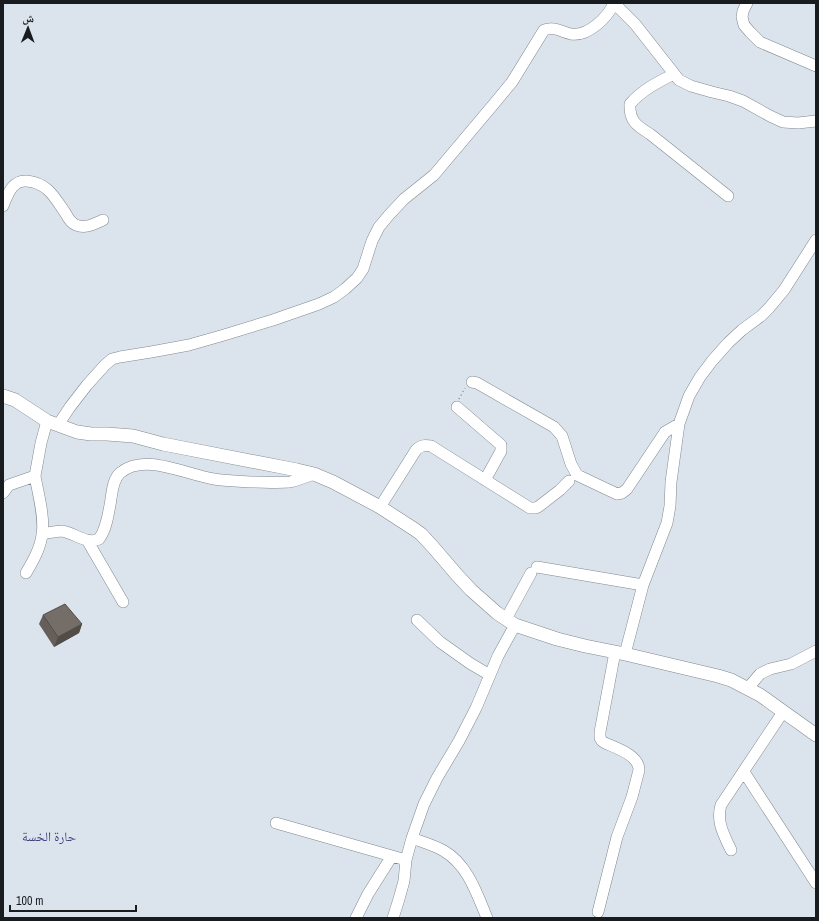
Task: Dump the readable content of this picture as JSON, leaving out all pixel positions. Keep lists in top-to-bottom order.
{
  "districts": ["حارة الخسة"],
  "scale_bar": "100 m",
  "north": "top"
}
